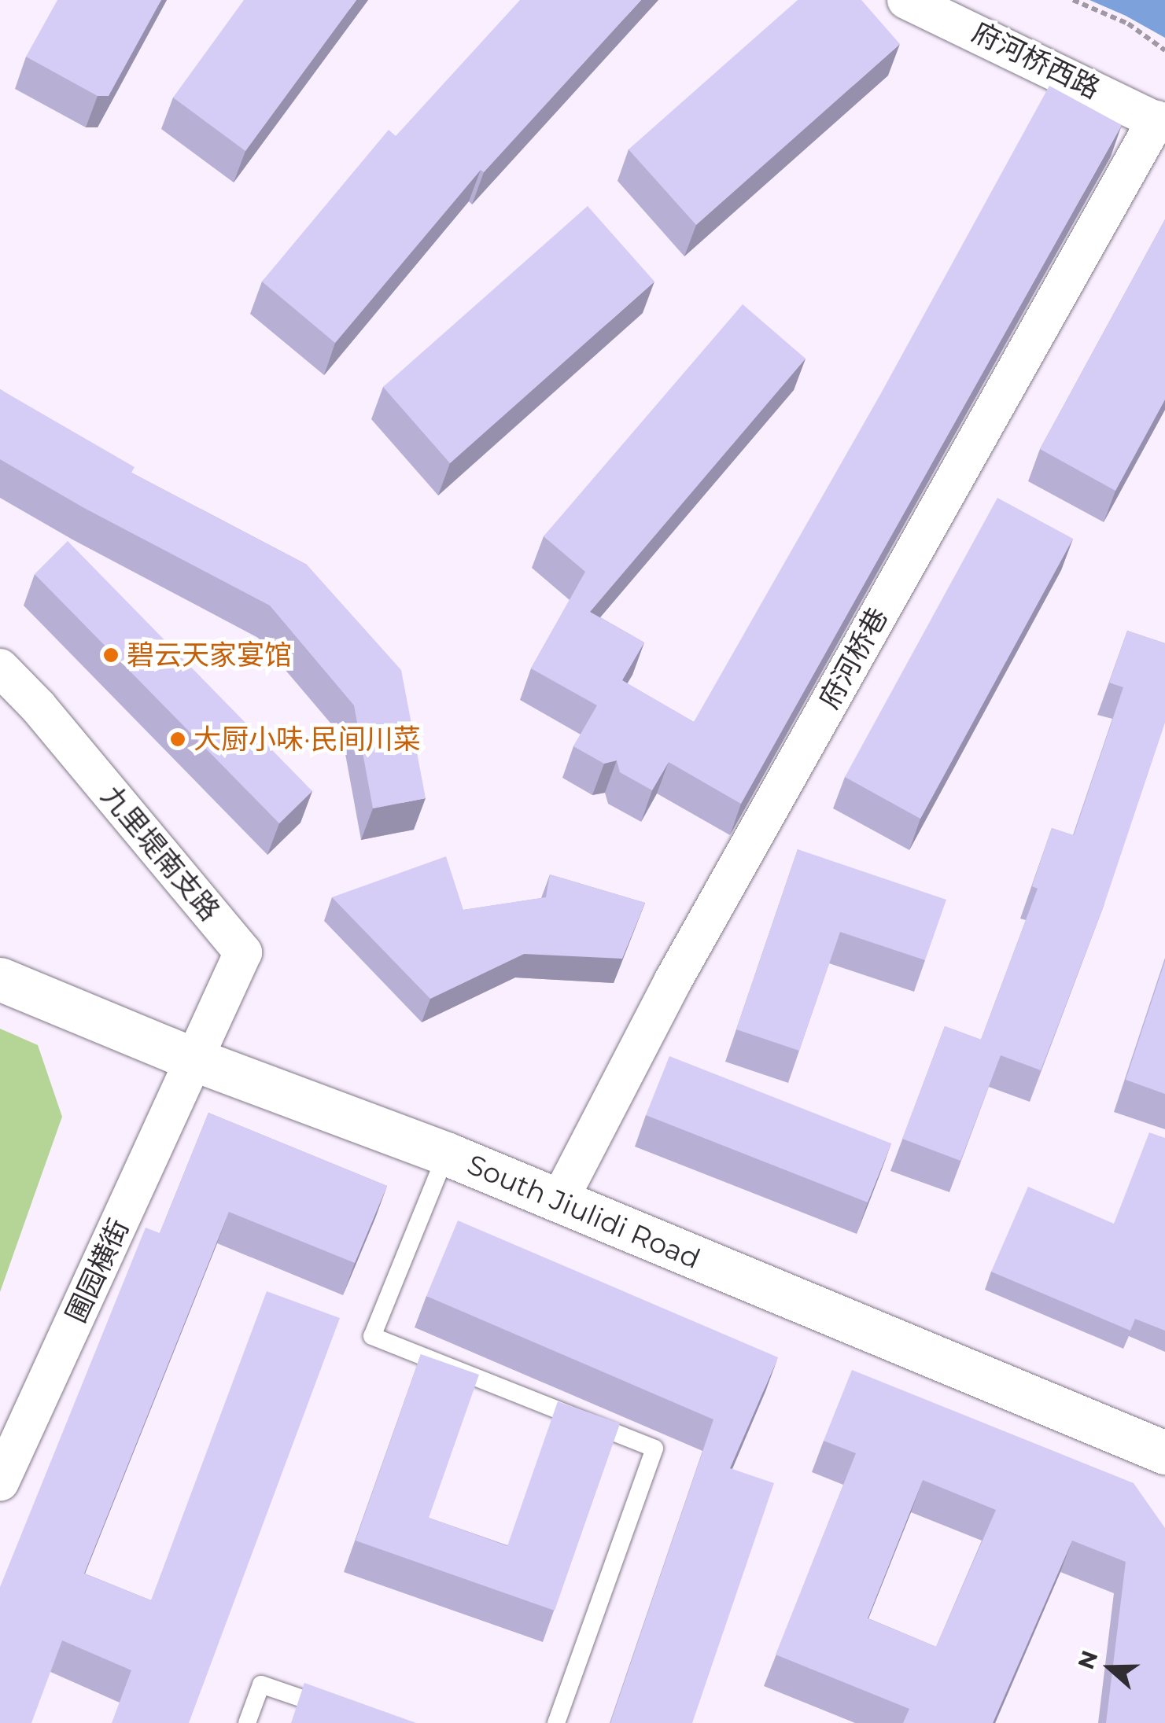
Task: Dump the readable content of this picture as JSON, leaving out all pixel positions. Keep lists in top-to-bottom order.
{
  "streets": {
    "street": [
      "府河桥西路",
      "府河桥巷",
      "九里堤南支路",
      "South Jiulidi Road",
      "圃园横街"
    ]
  },
  "crossings": [
    ["府河桥西路", "府河桥巷"],
    ["府河桥巷", "South Jiulidi Road"],
    ["九里堤南支路", "South Jiulidi Road"],
    ["九里堤南支路", "圃园横街"],
    ["South Jiulidi Road", "圃园横街"]
  ],
  "places": ["碧云天家宴馆", "大厨小味·民间川菜"],
  "north": "left"
}
